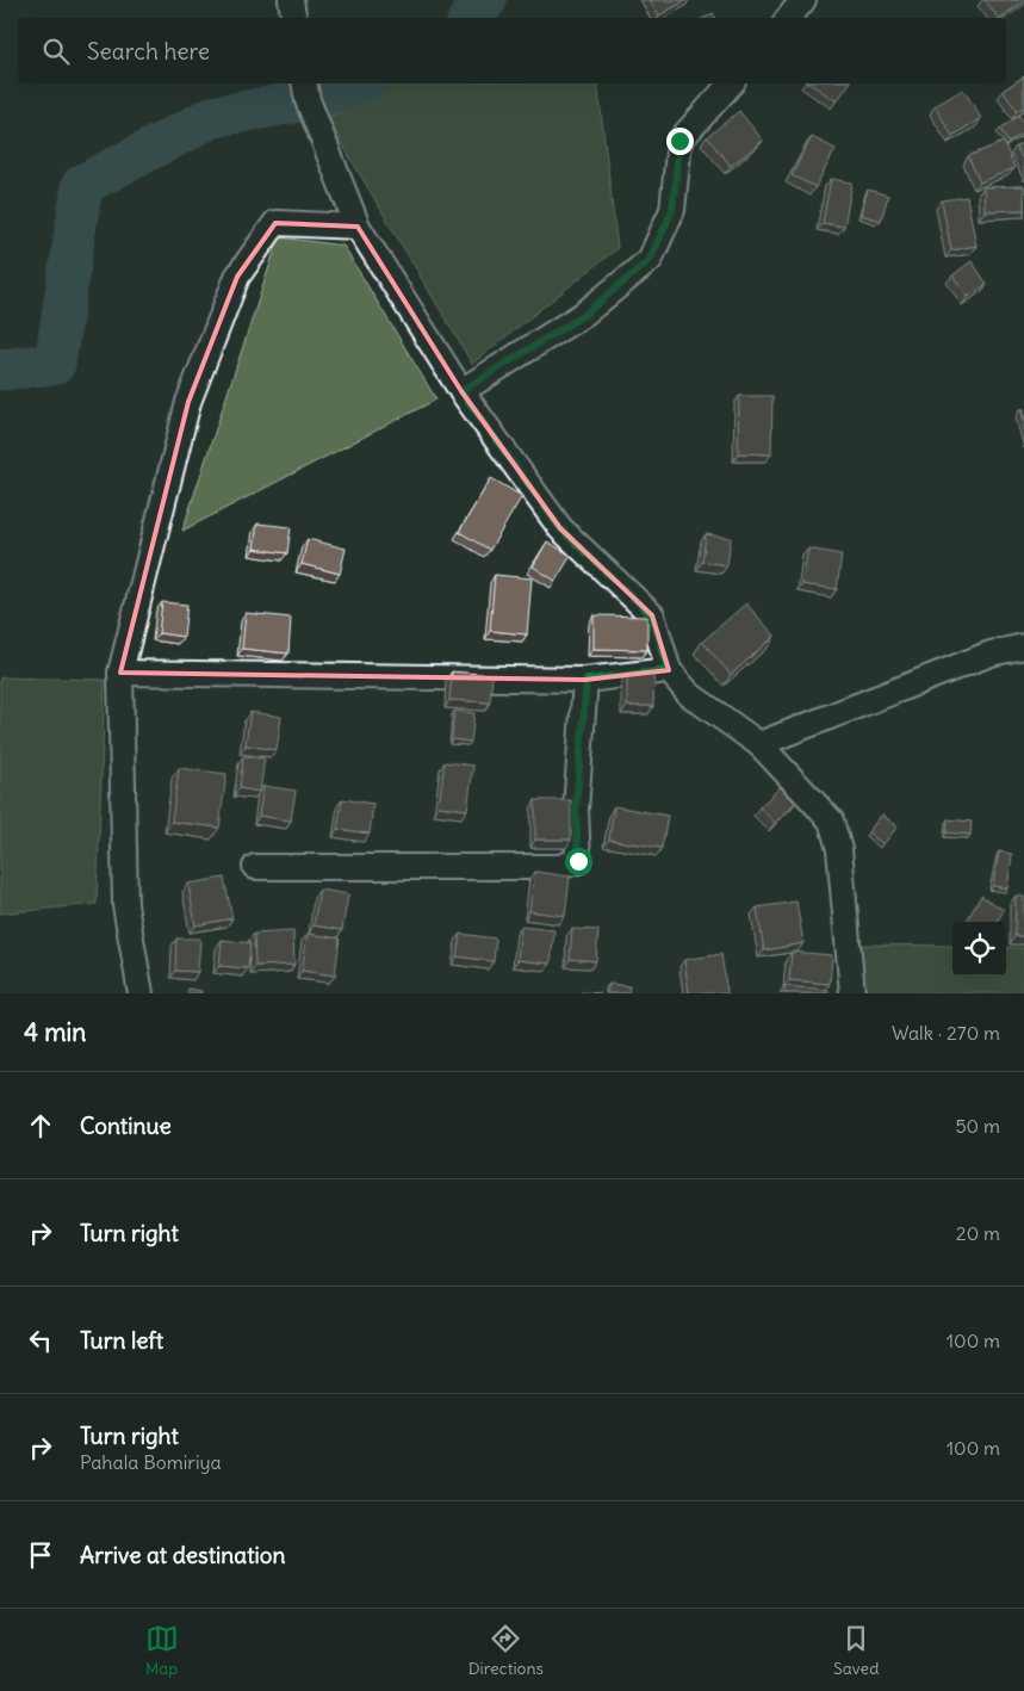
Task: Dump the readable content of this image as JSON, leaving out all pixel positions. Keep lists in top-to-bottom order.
{
  "page": {
    "search": "Search here",
    "heading": ["4 min", "Walk · 270 m"],
    "list": [
      ["Continue", "50 m"],
      ["Turn right", "20 m"],
      ["Turn left", "100 m"],
      ["Turn right", "Pahala Bomiriya", "100 m"],
      "Arrive at destination"
    ],
    "nav": ["Map", "Directions", "Saved"]
  }
}
